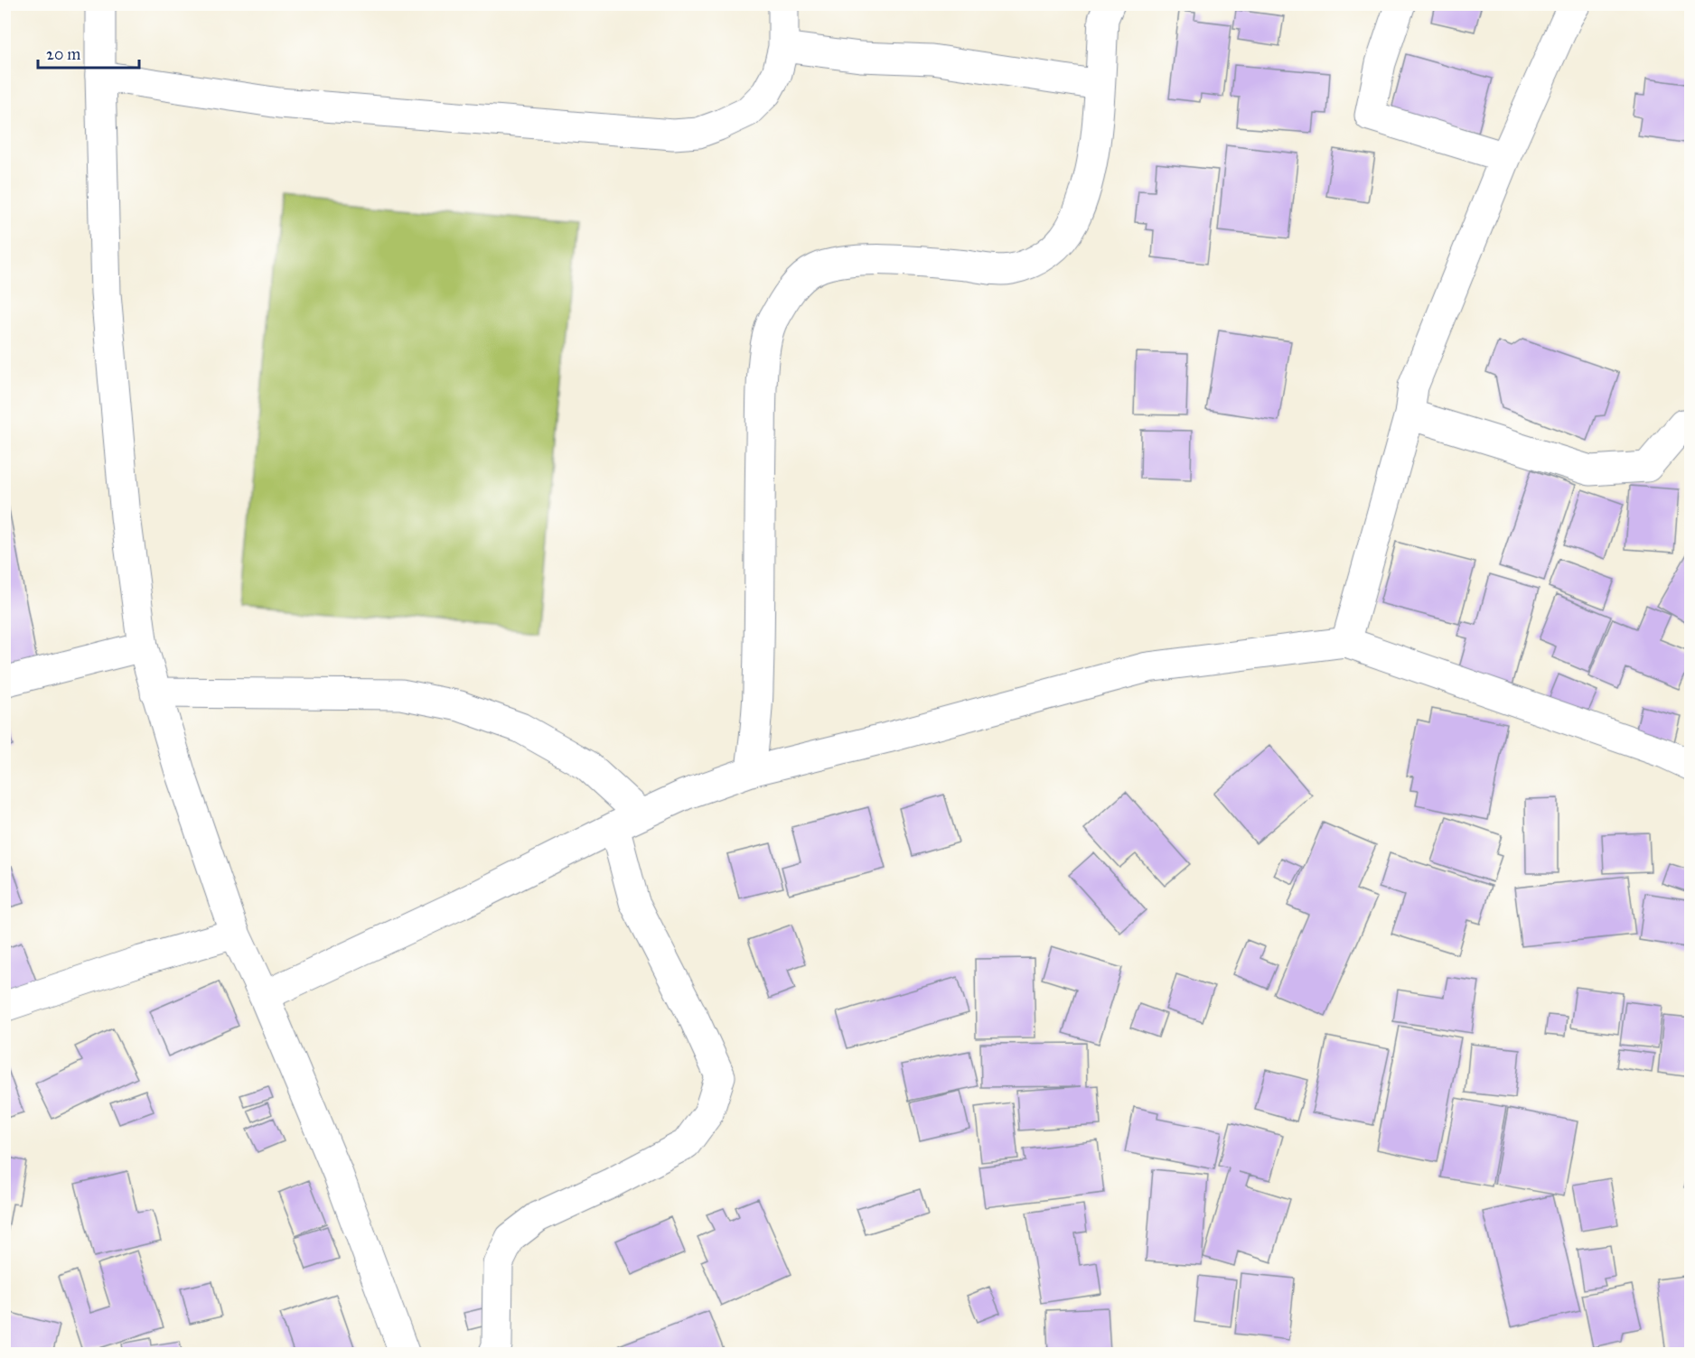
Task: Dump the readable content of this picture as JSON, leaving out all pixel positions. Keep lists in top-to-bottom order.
{
  "scale_bar": "20 m"
}
